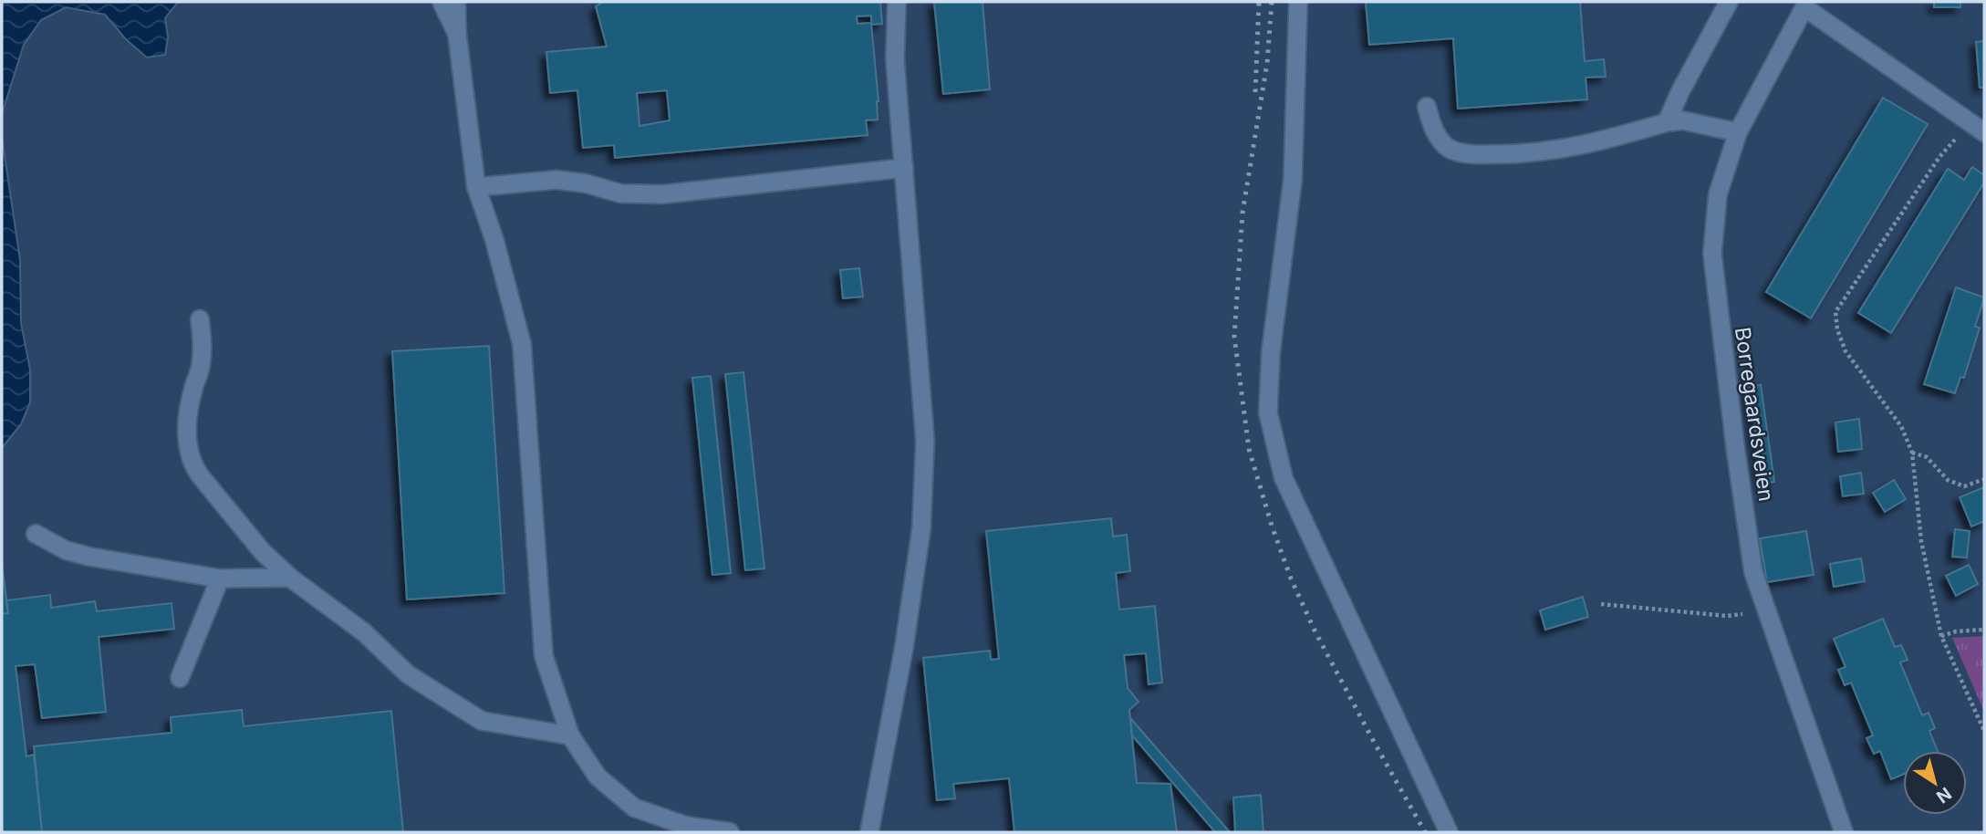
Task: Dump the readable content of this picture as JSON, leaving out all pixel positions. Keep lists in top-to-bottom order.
{
  "streets": {
    "street": ["Borregaardsveien"]
  },
  "north": "bottom right"
}
